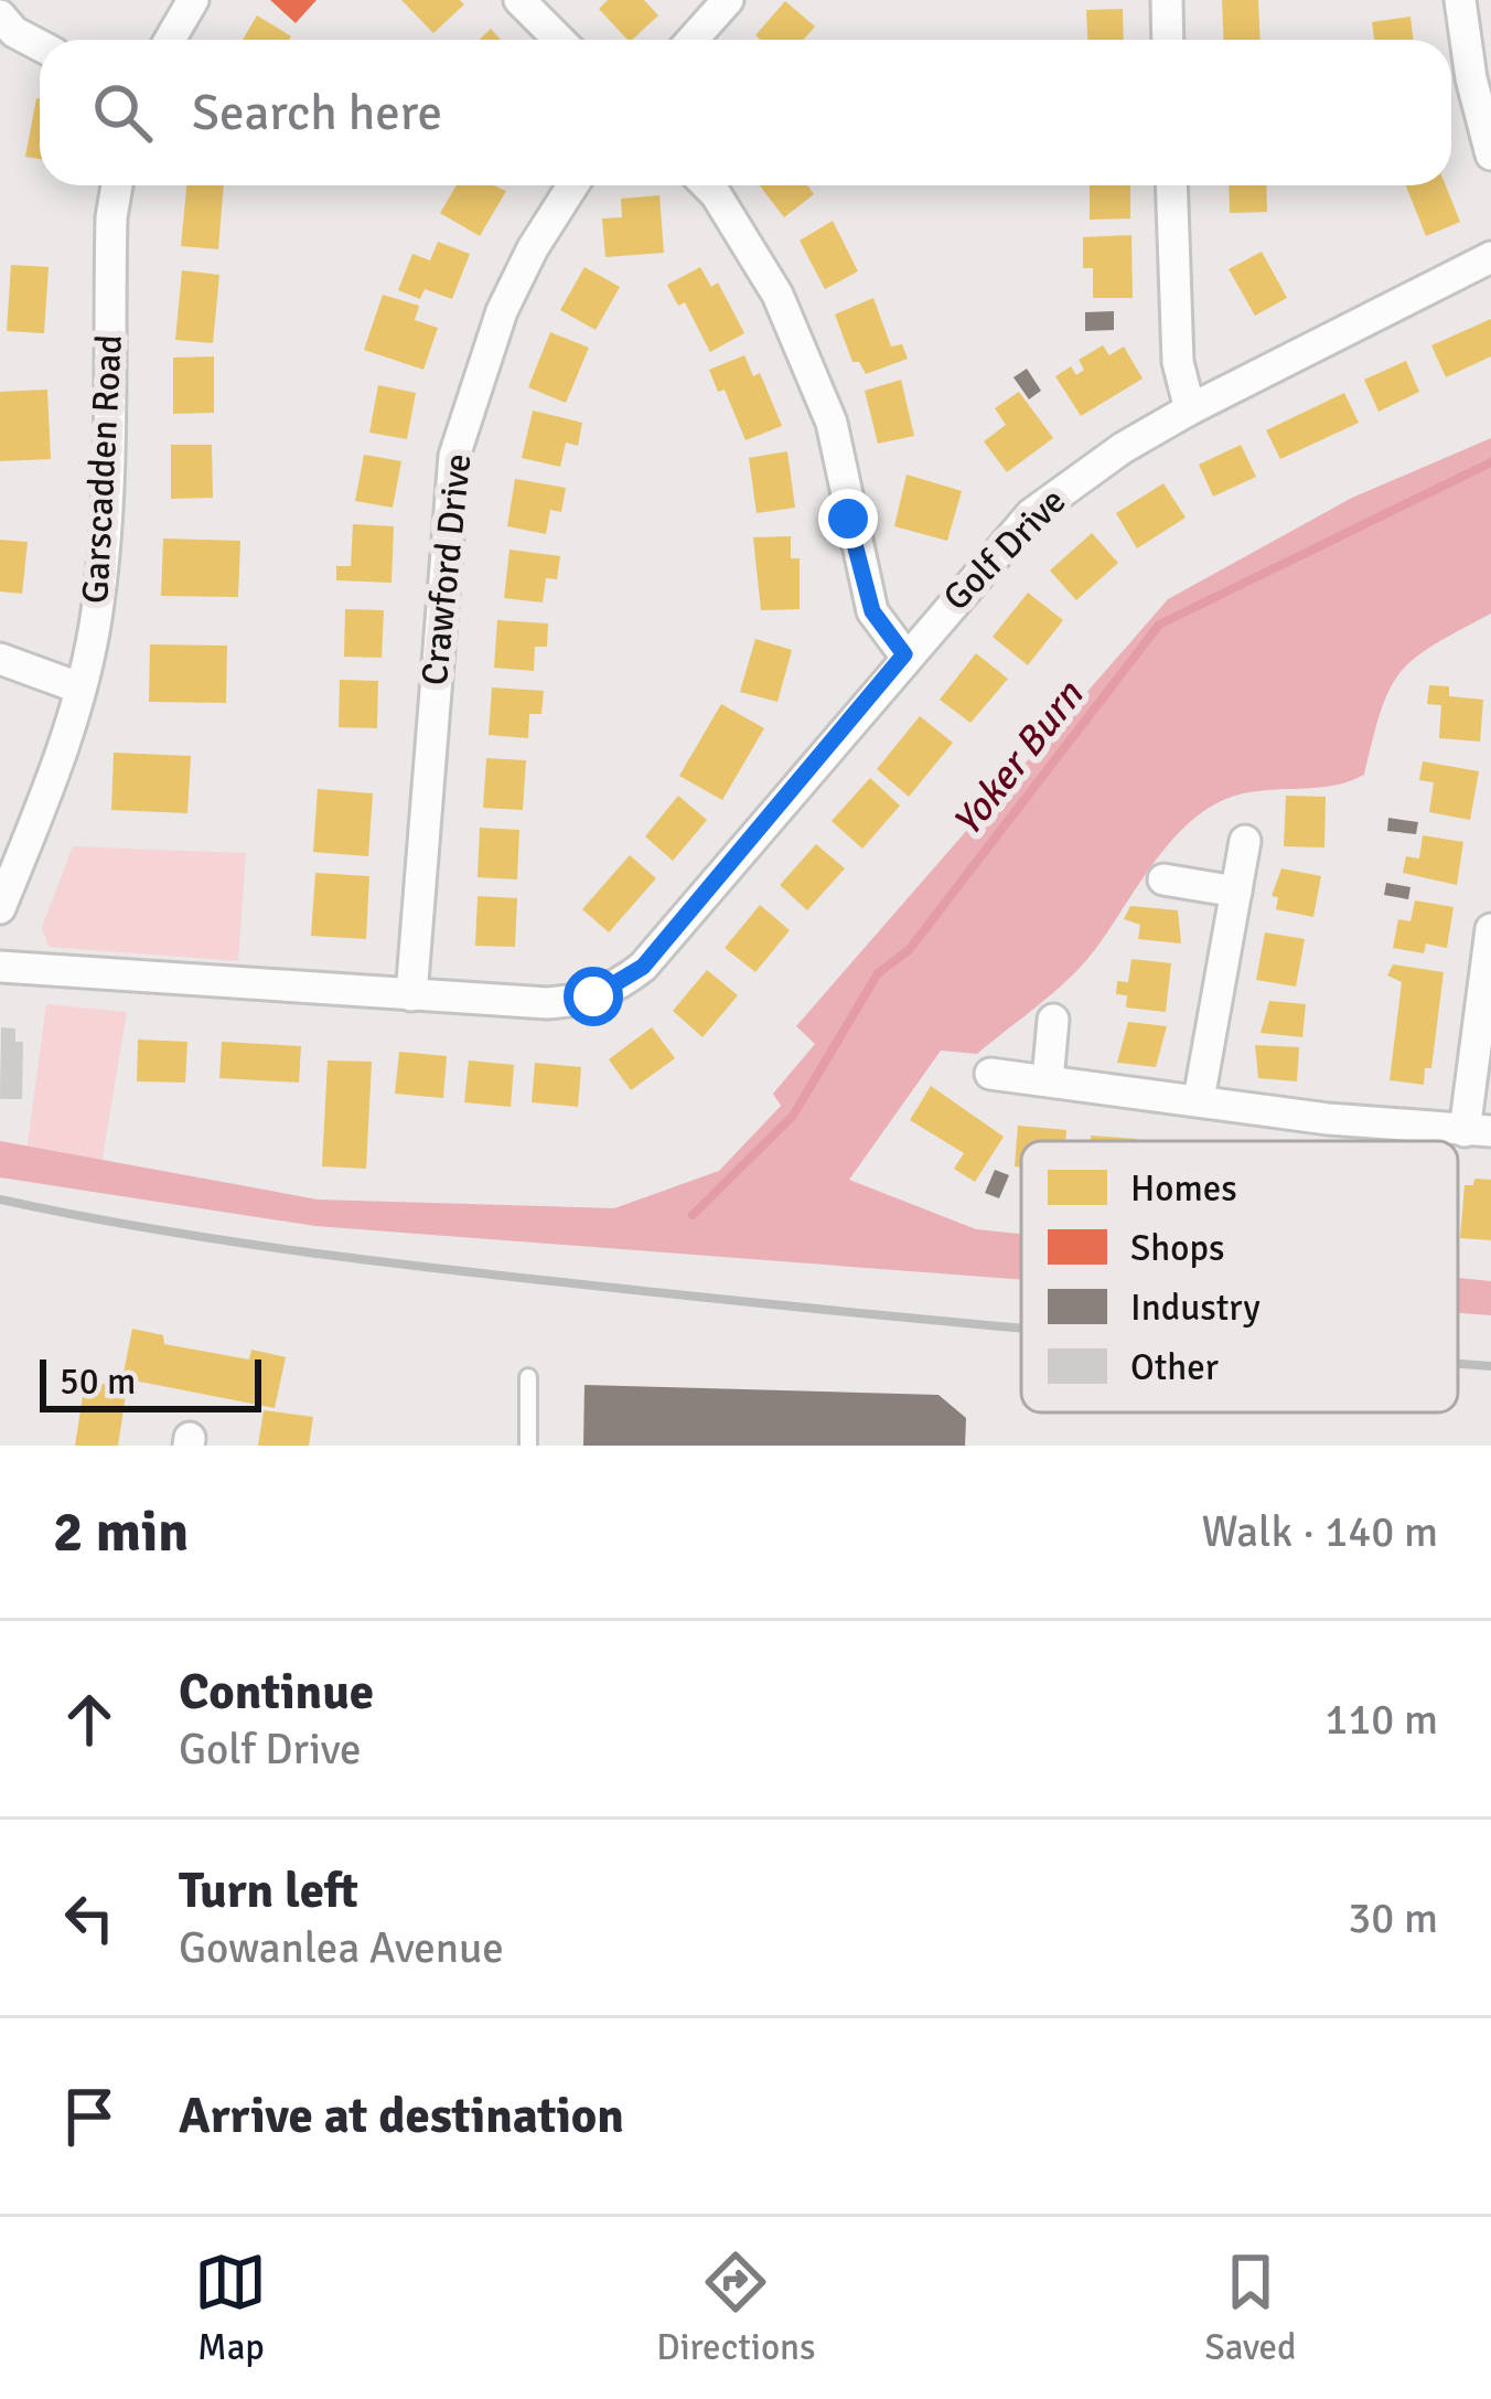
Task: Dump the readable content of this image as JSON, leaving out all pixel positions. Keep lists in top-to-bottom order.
{
  "streets": {
    "street": ["Garscadden Road", "Golf Drive", "Crawford Drive"]
  },
  "crossings": [
    ["Golf Drive", "Crawford Drive"]
  ],
  "water": ["Yoker Burn"],
  "legend": [
    "Homes",
    "Shops",
    "Industry",
    "Other"
  ],
  "scale_bar": "50 m",
  "page": {
    "search": "Search here",
    "scale": "50 m",
    "heading": ["2 min", "Walk · 140 m"],
    "list": [
      ["Continue", "Golf Drive", "110 m"],
      ["Turn left", "Gowanlea Avenue", "30 m"],
      "Arrive at destination"
    ],
    "nav": ["Map", "Directions", "Saved"]
  }
}
